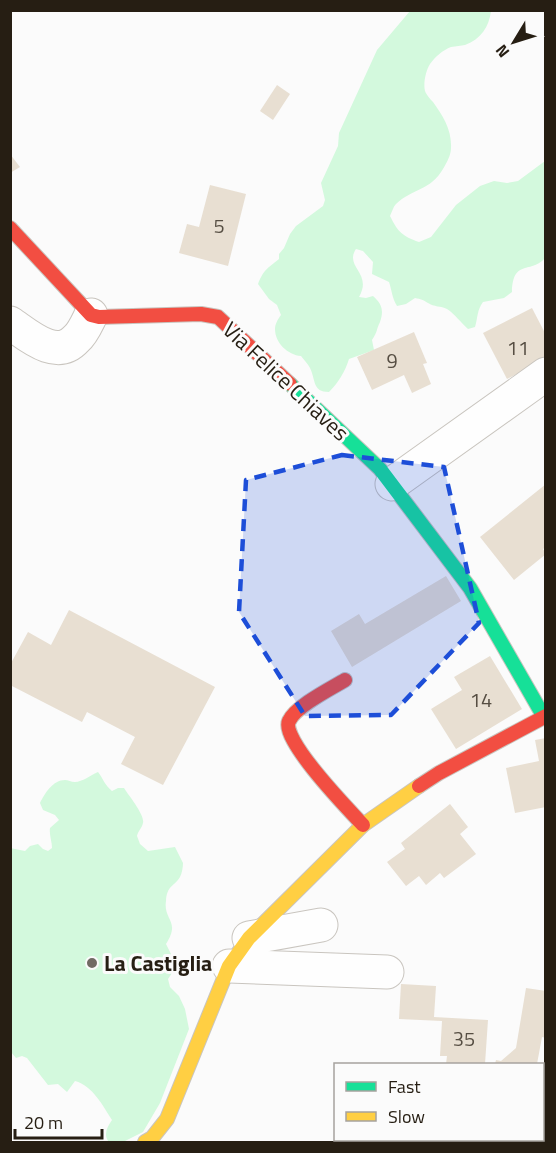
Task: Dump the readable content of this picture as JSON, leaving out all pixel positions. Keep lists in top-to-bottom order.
{
  "streets": {
    "street": ["Via Felice Chiaves"]
  },
  "places": ["La Castiglia"],
  "house_numbers": [
    "5",
    "11",
    "9",
    "14",
    "35"
  ],
  "legend": ["Fast", "Slow"],
  "scale_bar": "20 m",
  "north": "bottom left"
}
